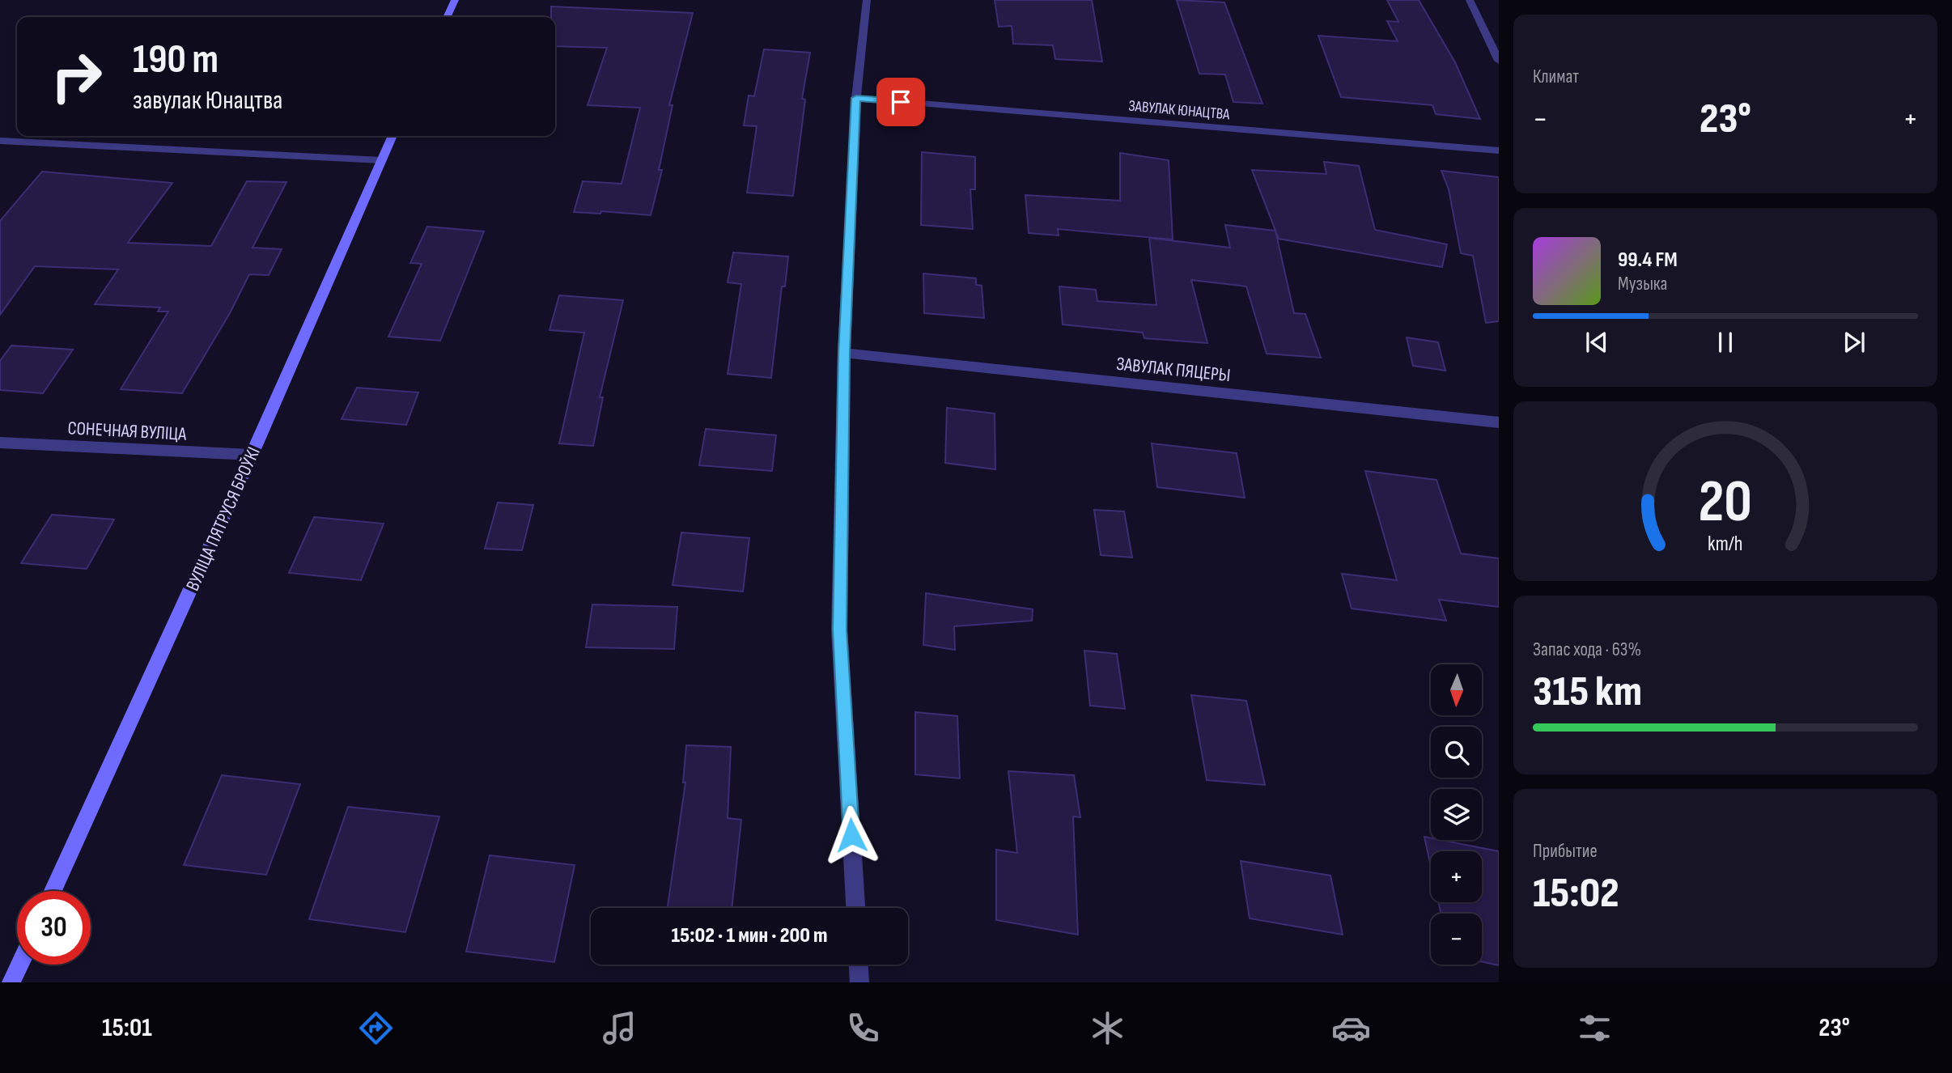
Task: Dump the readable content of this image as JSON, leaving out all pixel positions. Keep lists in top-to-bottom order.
{
  "streets": {
    "street": [
      "ЗАВУЛАК ЮНАЦТВА",
      "ЗАВУЛАК ПЯЦЕРЫ",
      "СОНЕЧНАЯ ВУЛІЦА",
      "ВУЛІЦА ПЯТРУСЯ БРОЎКІ"
    ]
  },
  "crossings": [
    ["СОНЕЧНАЯ ВУЛІЦА", "ВУЛІЦА ПЯТРУСЯ БРОЎКІ"]
  ],
  "north": "bottom",
  "page": {
    "tile": [
      "Климат",
      ["Запас хода · 63%", "315 km"],
      ["Прибытие", "15:02"]
    ],
    "turn": ["190 m", "завулак Юнацтва"],
    "heat": ["−", "23°", "+"],
    "song": ["99.4 FM", "Музыка"],
    "map_buttons": ["+", "−"],
    "limit": "30",
    "trip": "15:02 · 1 мин · 200 m",
    "tabs": ["15:01", "23°"],
    "gauge": ["20", "km/h"]
  }
}
